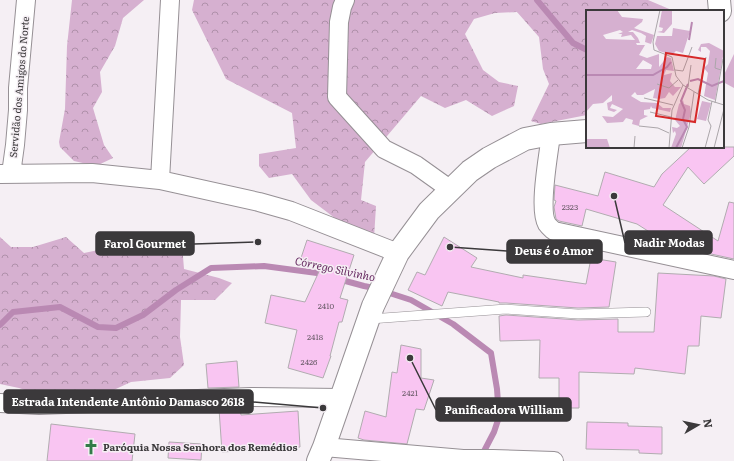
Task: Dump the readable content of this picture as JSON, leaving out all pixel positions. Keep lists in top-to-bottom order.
{
  "streets": {
    "street": ["Servidão dos Amigos do Norte"]
  },
  "water": ["Córrego Silvinho"],
  "places": {
    "other": [
      "Nadir Modas",
      "Farol Gourmet",
      "Deus é o Amor",
      "Panificadora William",
      "Estrada Intendente Antônio Damasco 2618"
    ],
    "church": ["Paróquia Nossa Senhora dos Remédios"]
  },
  "house_numbers": [
    "2323",
    "2410",
    "2418",
    "2426",
    "2421"
  ],
  "north": "right"
}
